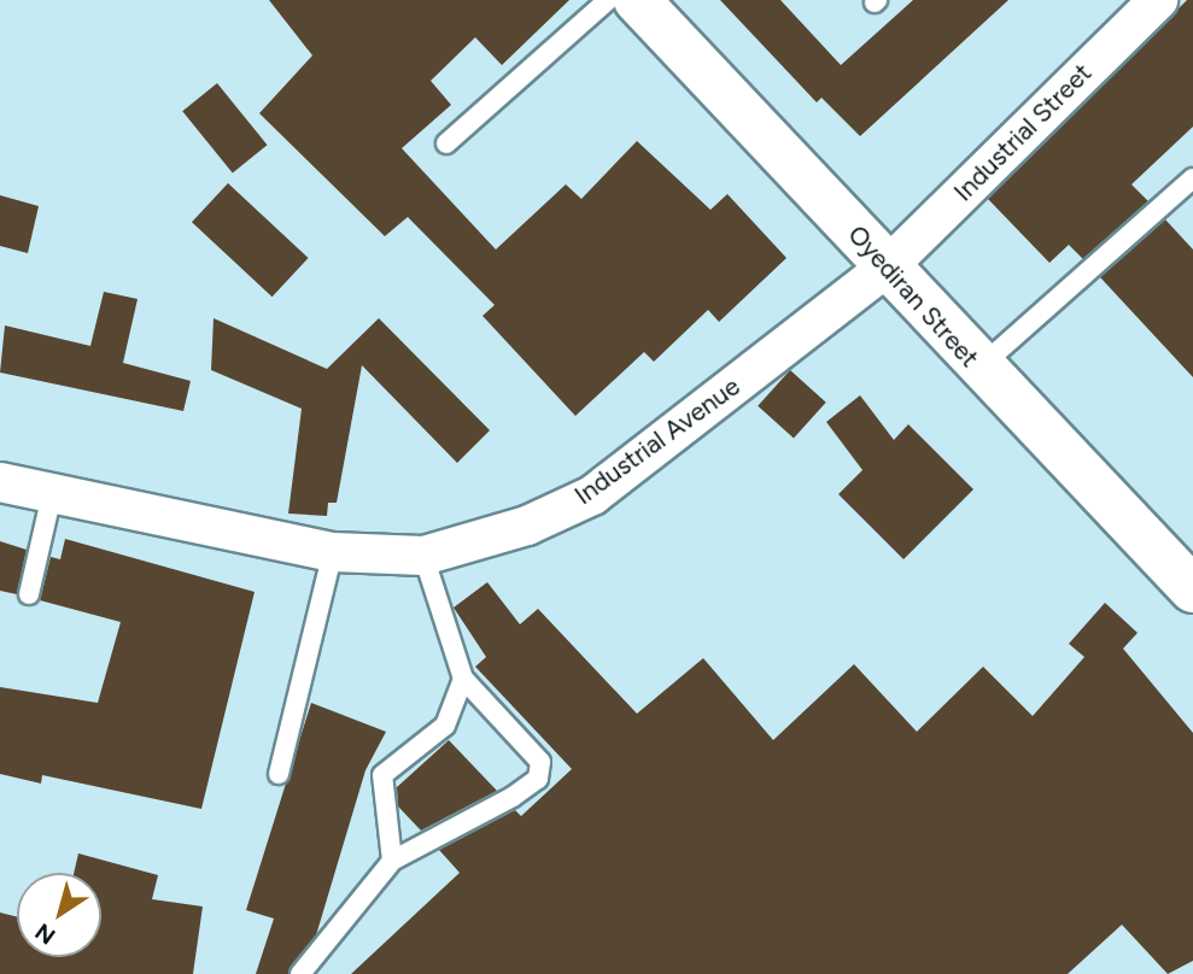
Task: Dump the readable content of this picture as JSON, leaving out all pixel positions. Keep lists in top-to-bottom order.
{
  "streets": {
    "street": ["Industrial Street", "Oyediran Street", "Industrial Avenue"]
  },
  "crossings": [
    ["Industrial Street", "Oyediran Street"],
    ["Industrial Street", "Industrial Avenue"],
    ["Oyediran Street", "Industrial Avenue"]
  ],
  "north": "bottom left"
}
